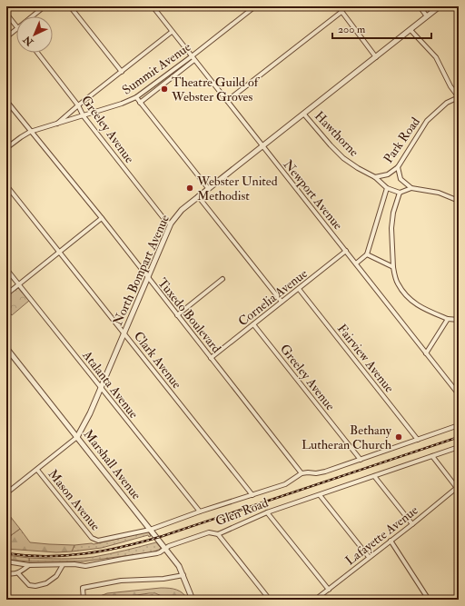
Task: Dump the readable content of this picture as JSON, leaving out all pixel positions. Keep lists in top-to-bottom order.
{
  "streets": {
    "street": [
      "Summit Avenue",
      "Greeley Avenue",
      "Hawthorne",
      "Park Road",
      "Newport Avenue",
      "North Bompart Avenue",
      "Cornelia Avenue",
      "Tuxedo Boulevard",
      "Fairview Avenue",
      "Clark Avenue",
      "Atalanta Avenue",
      "Marshall Avenue",
      "Mason Avenue",
      "Glen Road",
      "Lafayette Avenue"
    ]
  },
  "crossings": [
    ["Summit Avenue", "Greeley Avenue"],
    ["Summit Avenue", "Newport Avenue"],
    ["Summit Avenue", "Tuxedo Boulevard"],
    ["Greeley Avenue", "North Bompart Avenue"],
    ["Greeley Avenue", "Cornelia Avenue"],
    ["Hawthorne", "Park Road"],
    ["Hawthorne", "North Bompart Avenue"],
    ["Newport Avenue", "North Bompart Avenue"],
    ["Newport Avenue", "Cornelia Avenue"],
    ["North Bompart Avenue", "Tuxedo Boulevard"],
    ["North Bompart Avenue", "Clark Avenue"],
    ["North Bompart Avenue", "Atalanta Avenue"],
    ["North Bompart Avenue", "Marshall Avenue"],
    ["North Bompart Avenue", "Mason Avenue"],
    ["Cornelia Avenue", "Tuxedo Boulevard"],
    ["Cornelia Avenue", "Fairview Avenue"],
    ["Tuxedo Boulevard", "Glen Road"],
    ["Clark Avenue", "Glen Road"],
    ["Atalanta Avenue", "Glen Road"],
    ["Marshall Avenue", "Glen Road"],
    ["Mason Avenue", "Glen Road"]
  ],
  "places": ["Theatre Guild of Webster Groves", "Webster United Methodist", "Bethany Lutheran Church"],
  "scale_bar": "200 m",
  "north": "bottom left"
}
